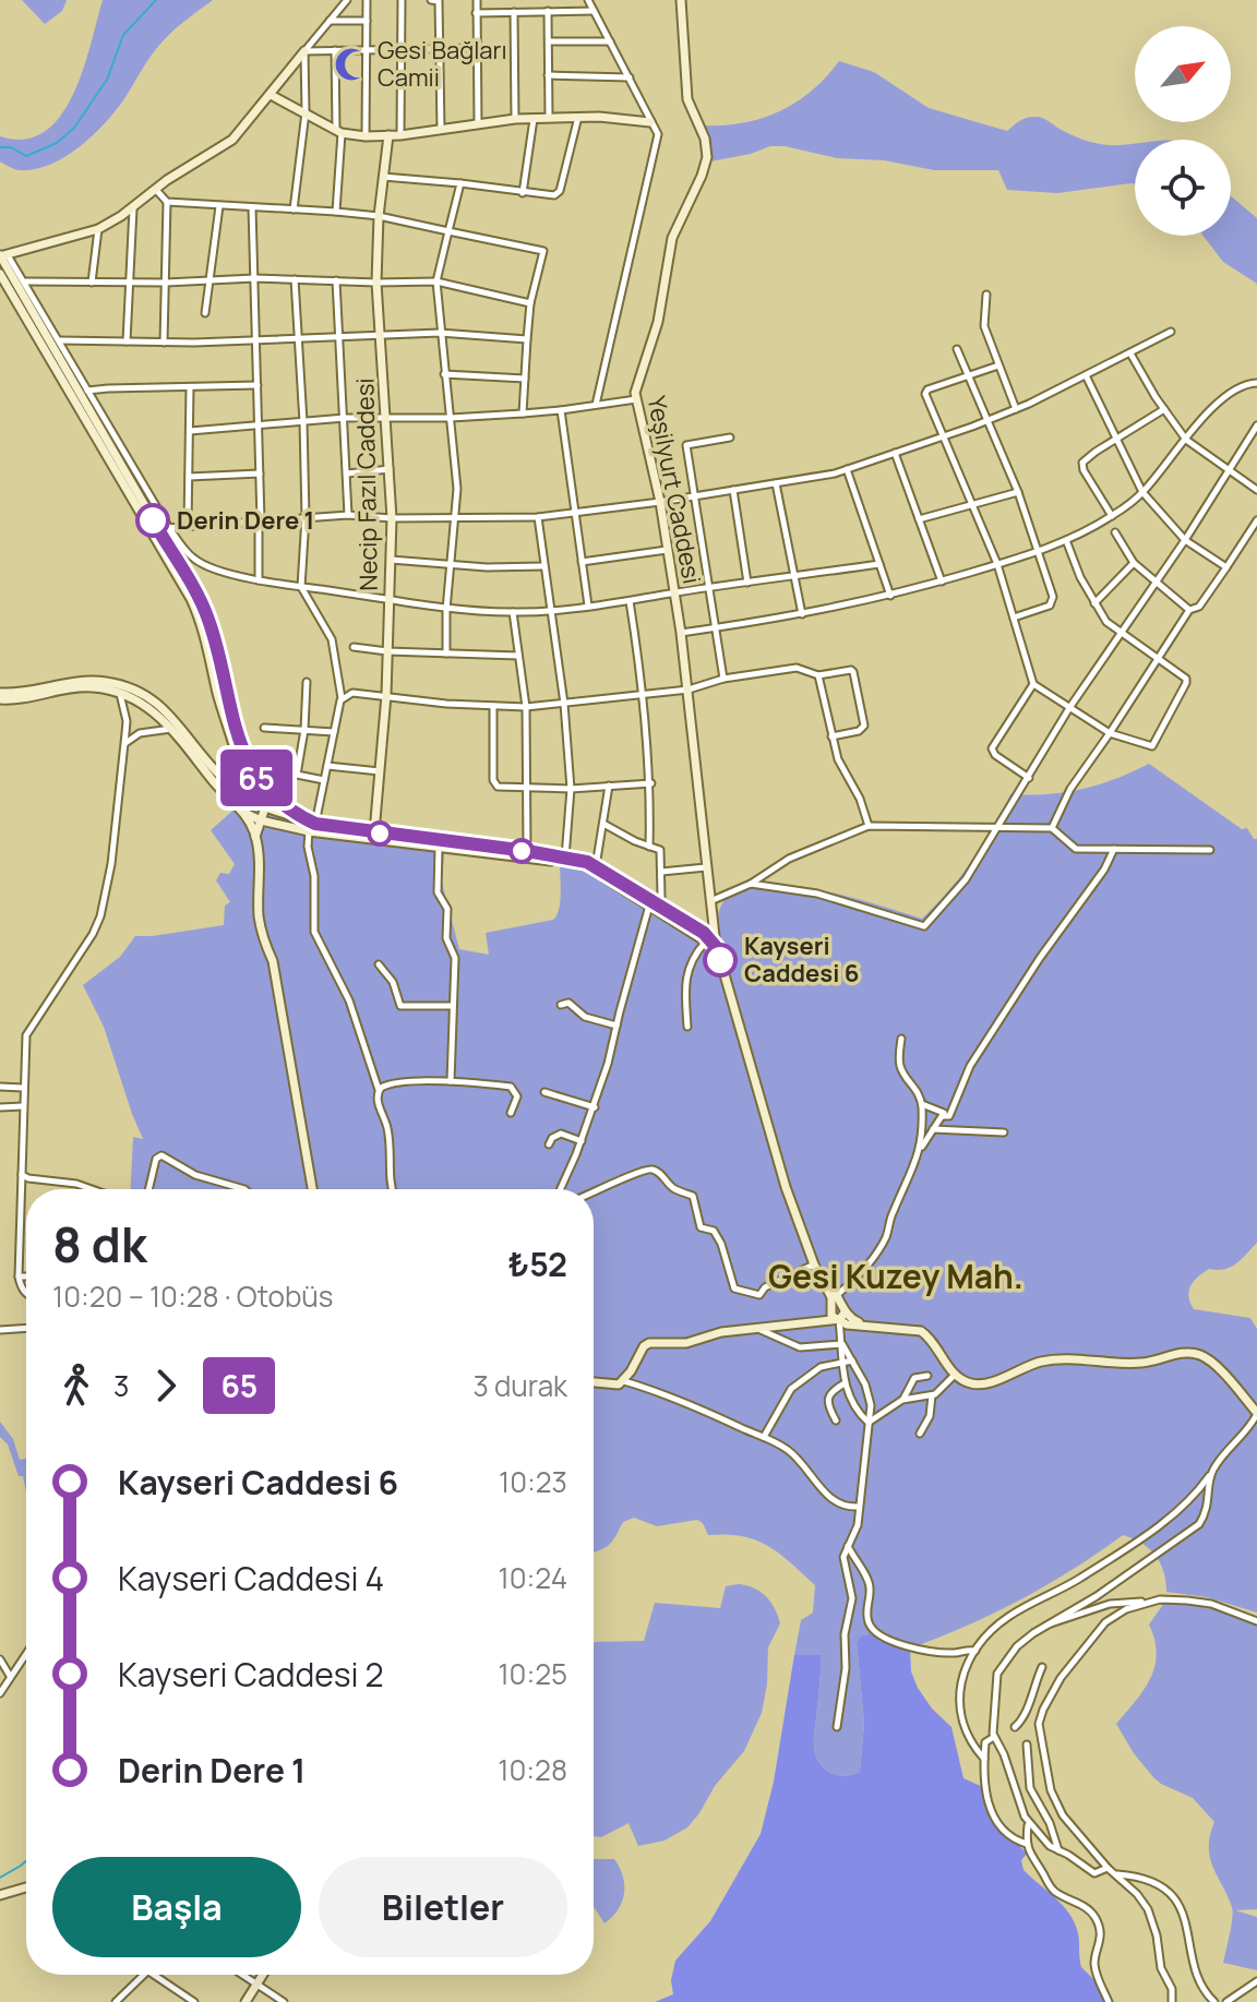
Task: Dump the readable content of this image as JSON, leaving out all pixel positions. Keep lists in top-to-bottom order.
{
  "streets": {
    "street": ["Necip Fazıl Caddesi", "Yeşilyurt Caddesi"]
  },
  "districts": ["Gesi Kuzey Mah."],
  "places": {
    "mosque": ["Gesi Bağları Camii"],
    "other": ["Derin Dere 1", "Kayseri Caddesi 6"]
  },
  "lines": ["bus line 65"],
  "north": "top right",
  "page": {
    "on_map": "65",
    "heading": ["8 dk", "10:20 – 10:28 · Otobüs", "₺52"],
    "legs": ["3", "65", "3 durak"],
    "list": [
      {
        "name": "Kayseri Caddesi 6",
        "value": "10:23"
      },
      {
        "name": "Kayseri Caddesi 4",
        "value": "10:24"
      },
      {
        "name": "Kayseri Caddesi 2",
        "value": "10:25"
      },
      {
        "name": "Derin Dere 1",
        "value": "10:28"
      }
    ],
    "buttons": ["Başla", "Biletler"]
  }
}
